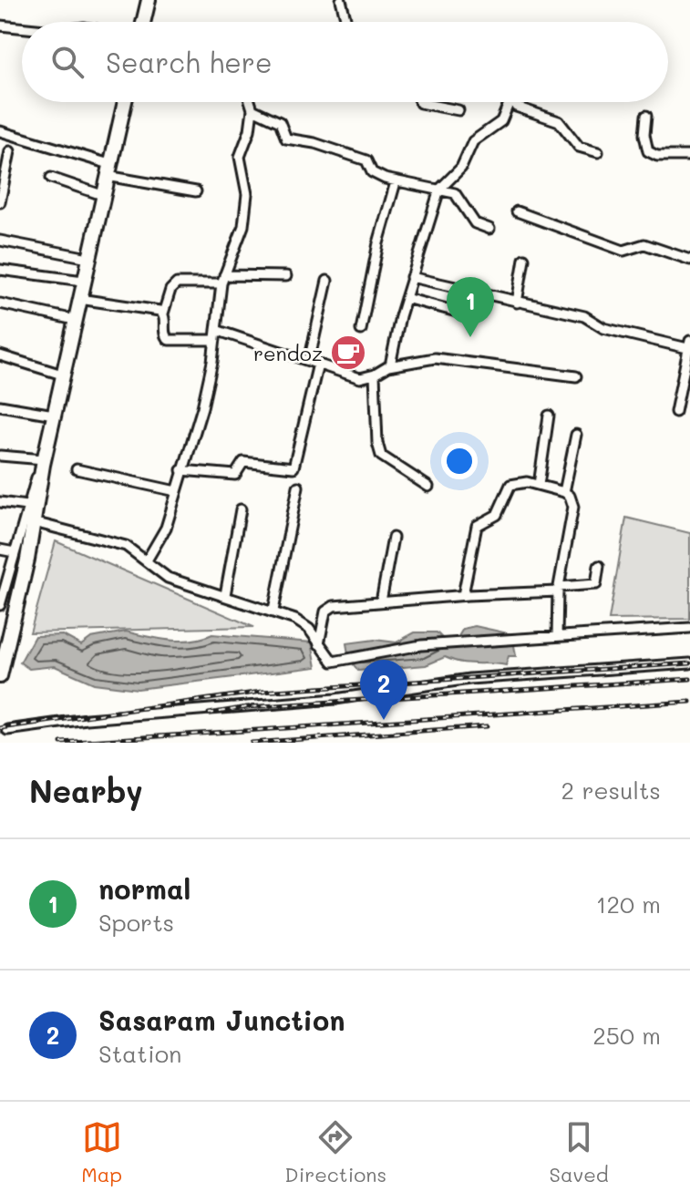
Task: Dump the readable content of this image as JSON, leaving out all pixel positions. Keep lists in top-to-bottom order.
{
  "places": {
    "cafe": ["rendoz"]
  },
  "page": {
    "search": "Search here",
    "pins": ["1", "2"],
    "heading": ["Nearby", "2 results"],
    "list": [
      {
        "mark": "1",
        "name": "normal",
        "note": "Sports",
        "value": "120 m"
      },
      {
        "mark": "2",
        "name": "Sasaram Junction",
        "note": "Station",
        "value": "250 m"
      }
    ],
    "nav": ["Map", "Directions", "Saved"]
  }
}
